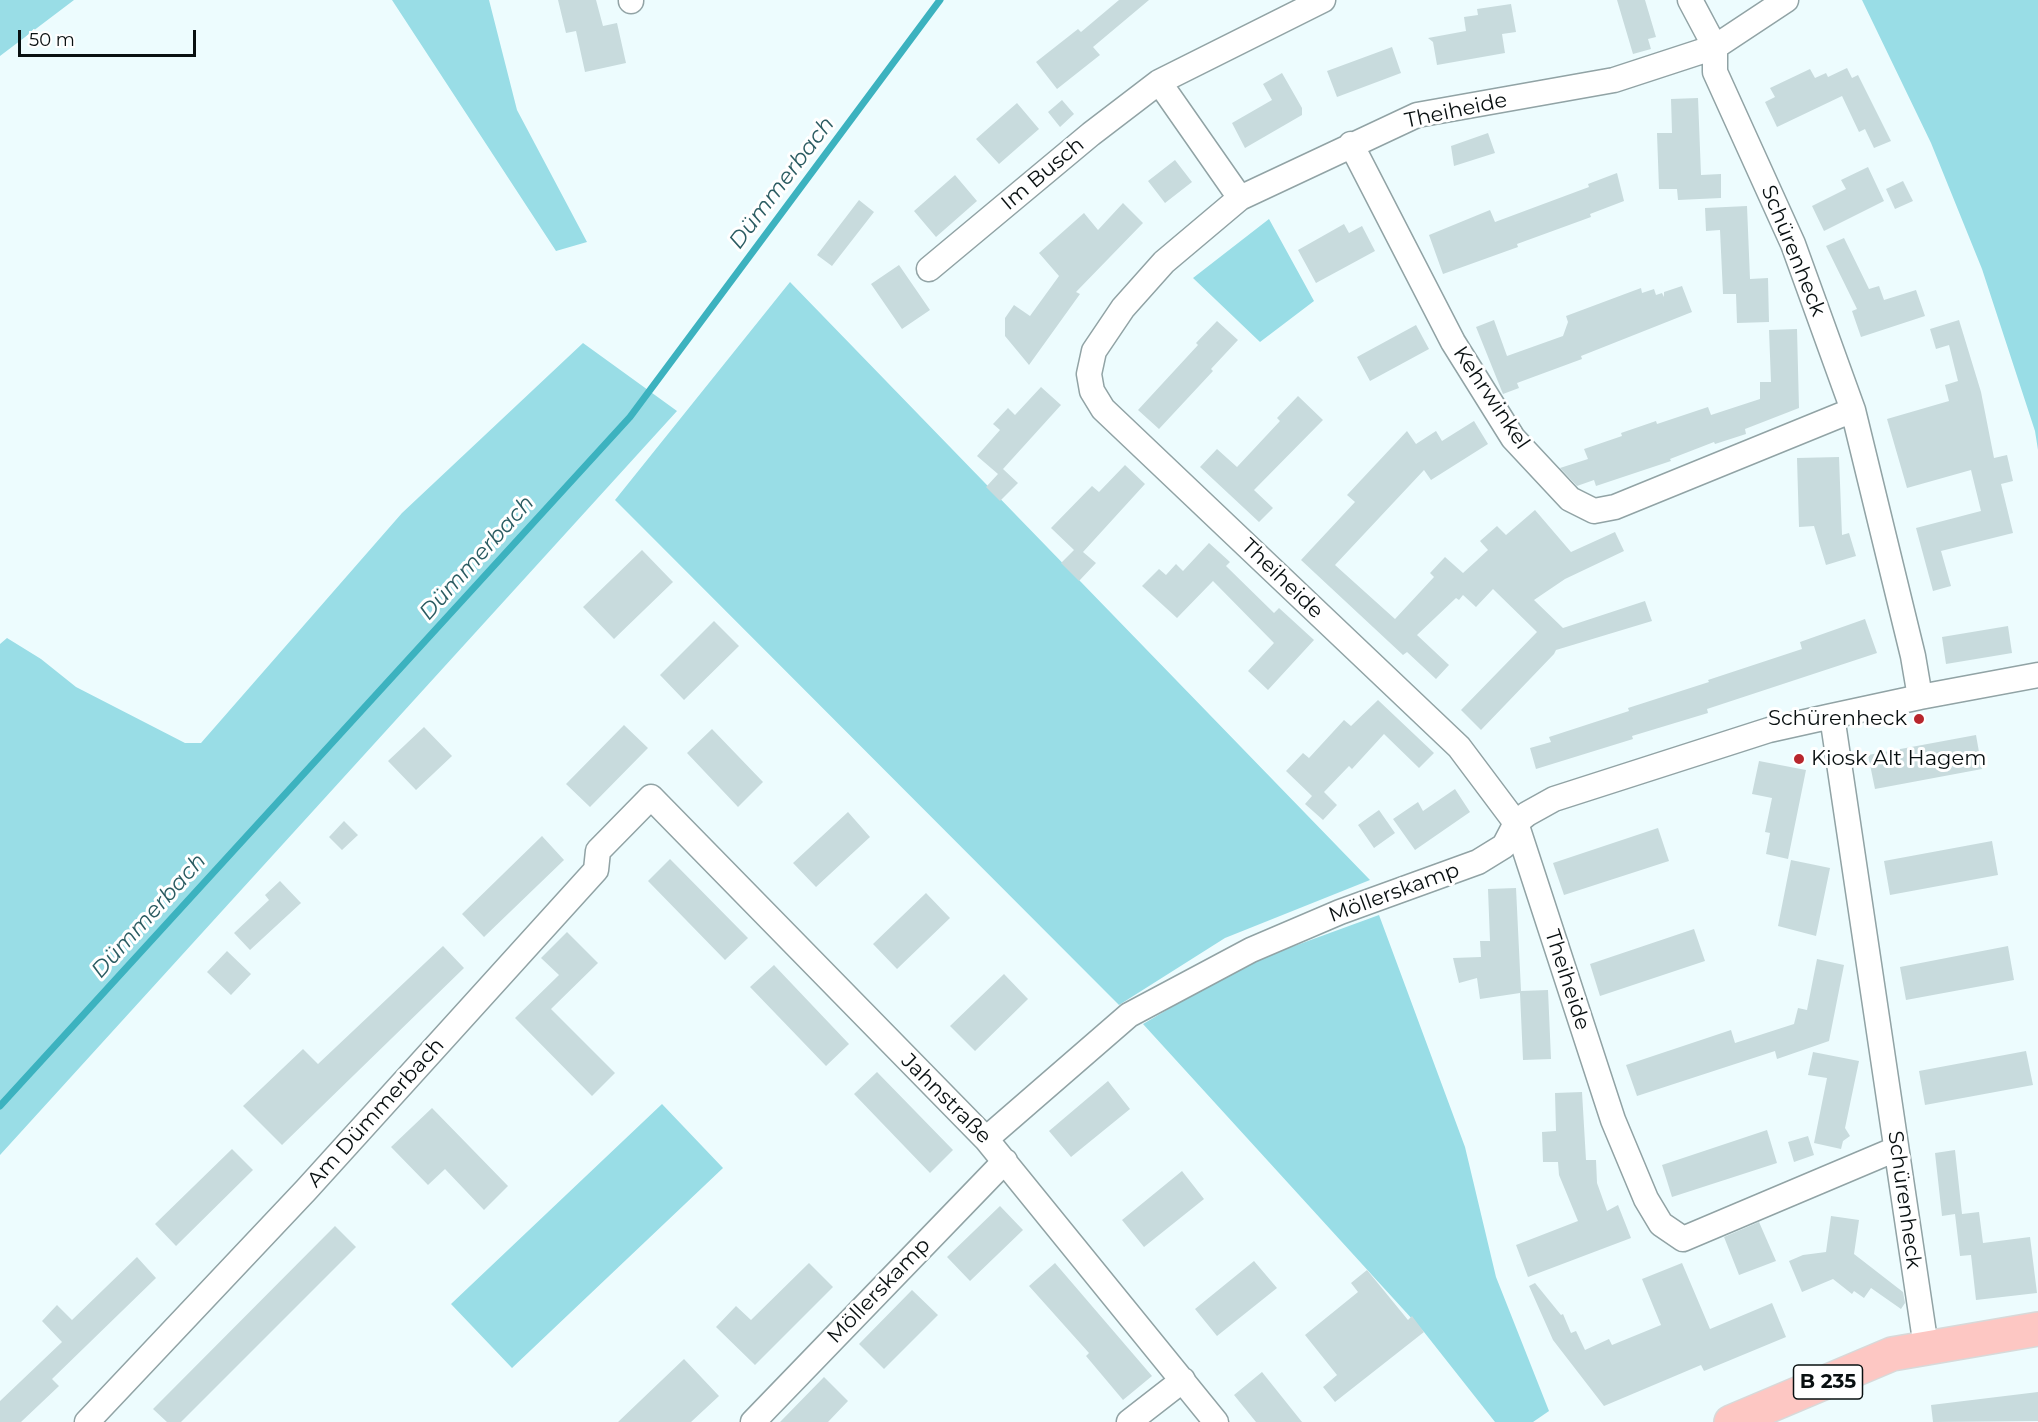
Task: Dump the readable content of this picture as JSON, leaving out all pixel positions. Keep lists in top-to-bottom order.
{
  "streets": {
    "main road": ["B 235"],
    "street": [
      "Theiheide",
      "Im Busch",
      "Schürenheck",
      "Kehrwinkel",
      "Möllerskamp",
      "Jahnstraße",
      "Am Dümmerbach"
    ]
  },
  "crossings": [
    ["Theiheide", "Schürenheck"],
    ["Theiheide", "Kehrwinkel"],
    ["Theiheide", "Möllerskamp"],
    ["Schürenheck", "Kehrwinkel"],
    ["Schürenheck", "Möllerskamp"],
    ["Schürenheck", "B 235"],
    ["Möllerskamp", "Jahnstraße"],
    ["Jahnstraße", "Am Dümmerbach"]
  ],
  "water": ["Dümmerbach"],
  "places": ["Schürenheck", "Kiosk Alt Hagem"],
  "scale_bar": "50 m"
}
